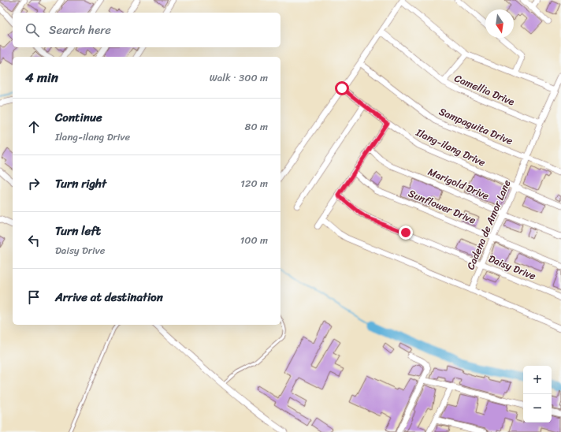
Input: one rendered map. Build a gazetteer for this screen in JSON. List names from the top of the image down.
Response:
{
  "streets": {
    "street": [
      "Camellia Drive",
      "Sampaguita Drive",
      "Ilang-ilang Drive",
      "Marigold Drive",
      "Sunflower Drive",
      "Cadena de Amor Lane",
      "Daisy Drive"
    ]
  },
  "crossings": [
    ["Camellia Drive", "Cadena de Amor Lane"],
    ["Sampaguita Drive", "Cadena de Amor Lane"],
    ["Ilang-ilang Drive", "Cadena de Amor Lane"],
    ["Marigold Drive", "Cadena de Amor Lane"],
    ["Sunflower Drive", "Cadena de Amor Lane"],
    ["Cadena de Amor Lane", "Daisy Drive"]
  ],
  "north": "bottom",
  "page": {
    "search": "Search here",
    "heading": ["4 min", "Walk · 300 m"],
    "list": [
      ["Continue", "Ilang-ilang Drive", "80 m"],
      ["Turn right", "120 m"],
      ["Turn left", "Daisy Drive", "100 m"],
      "Arrive at destination"
    ],
    "map_buttons": ["+", "−"]
  }
}
